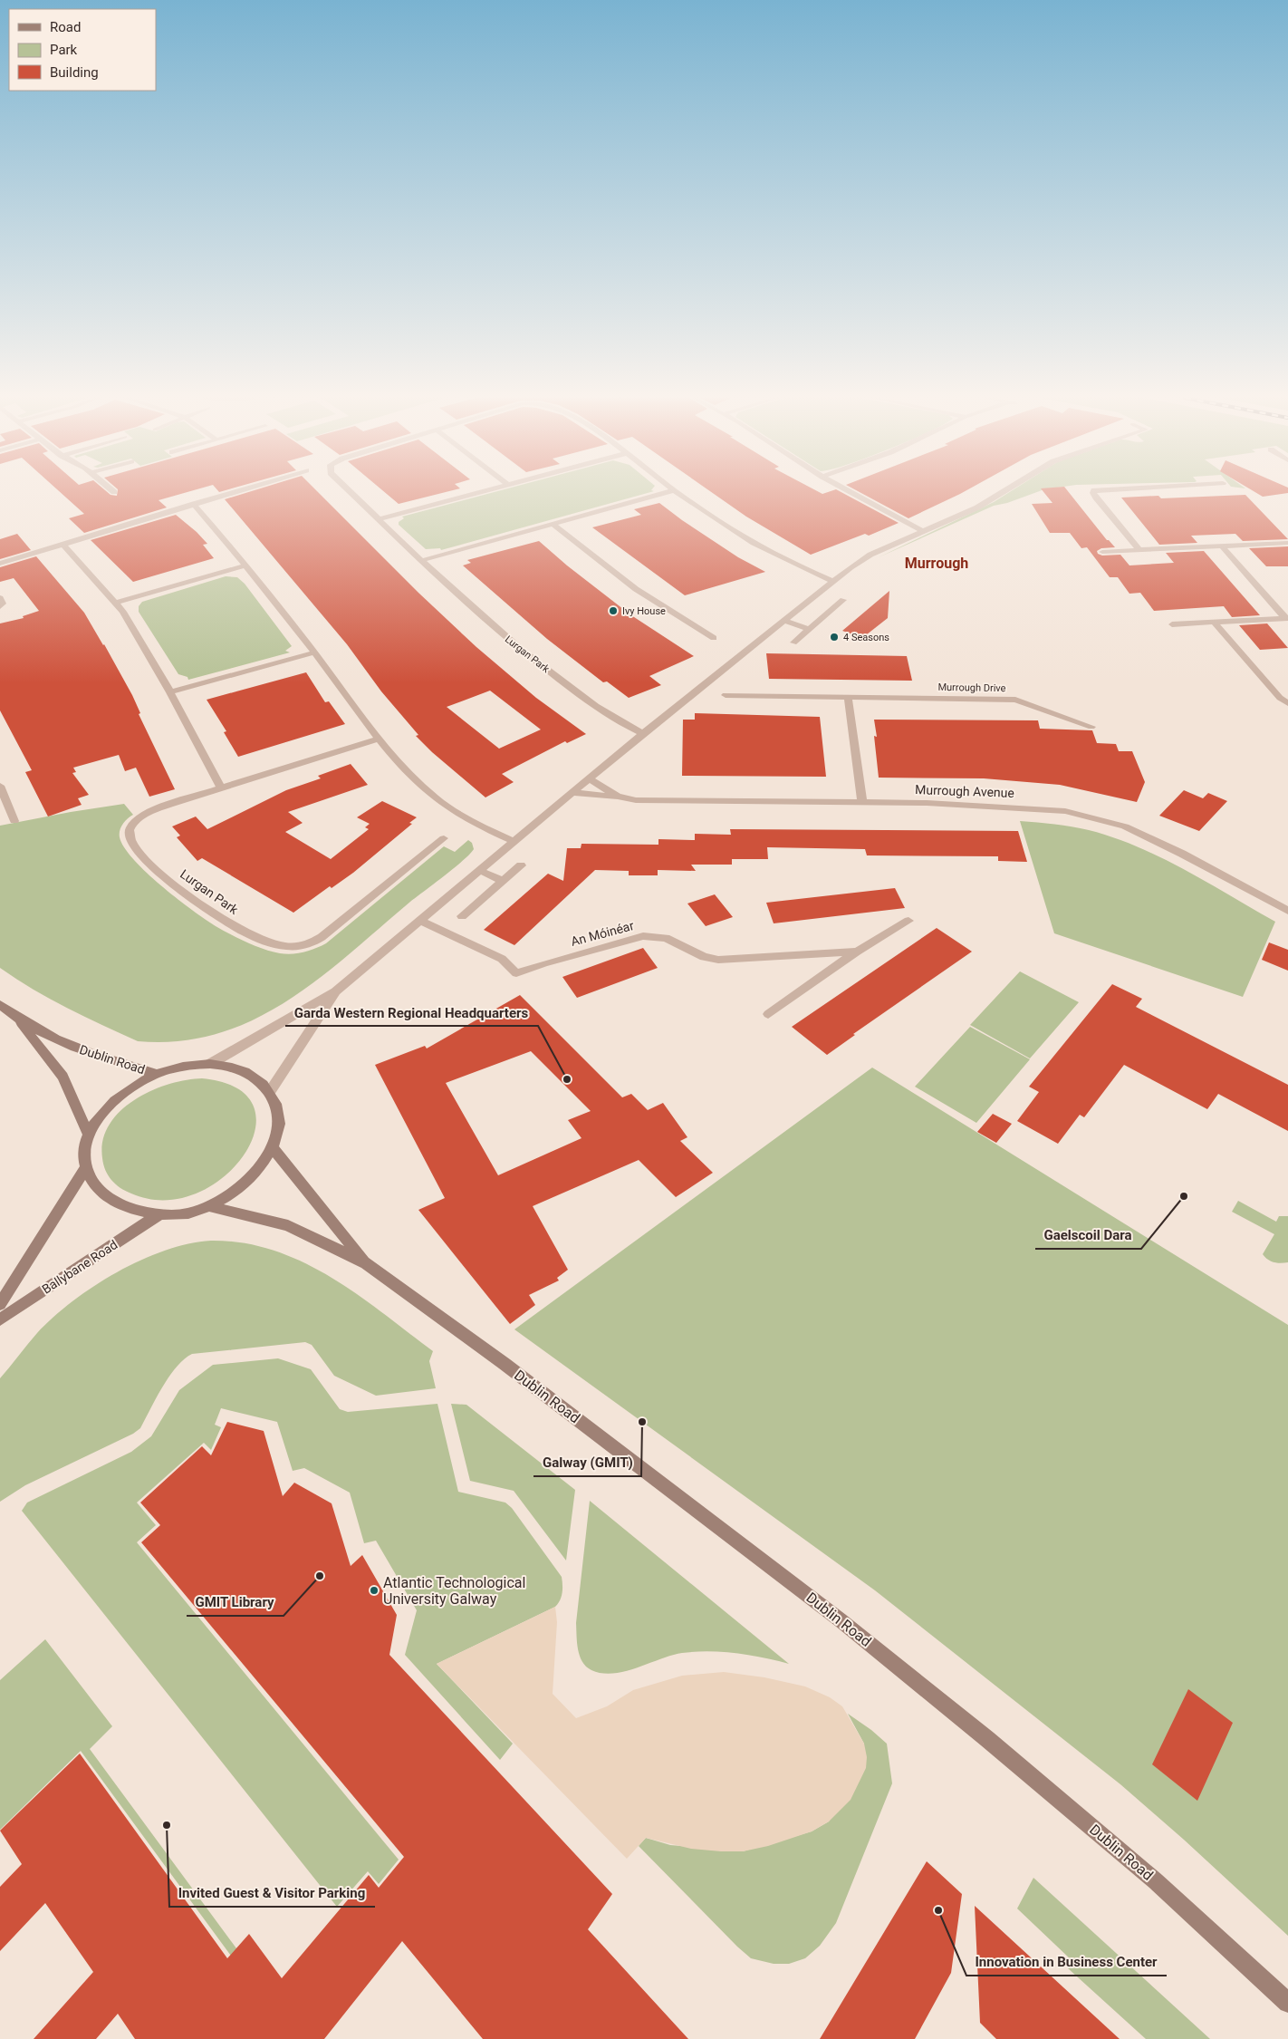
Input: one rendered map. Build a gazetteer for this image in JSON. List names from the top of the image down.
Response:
{
  "streets": {
    "main road": ["Dublin Road", "Ballybane Road"],
    "street": [
      "Lurgan Park",
      "Murrough Drive",
      "Murrough Avenue",
      "An Móinéar"
    ]
  },
  "districts": ["Murrough"],
  "places": [
    "Ivy House",
    "4 Seasons",
    "Garda Western Regional Headquarters",
    "Gaelscoil Dara",
    "Galway (GMIT)",
    "GMIT Library",
    "Atlantic Technological University Galway",
    "Invited Guest & Visitor Parking",
    "Innovation in Business Center"
  ],
  "legend": ["Road", "Park", "Building"]
}
